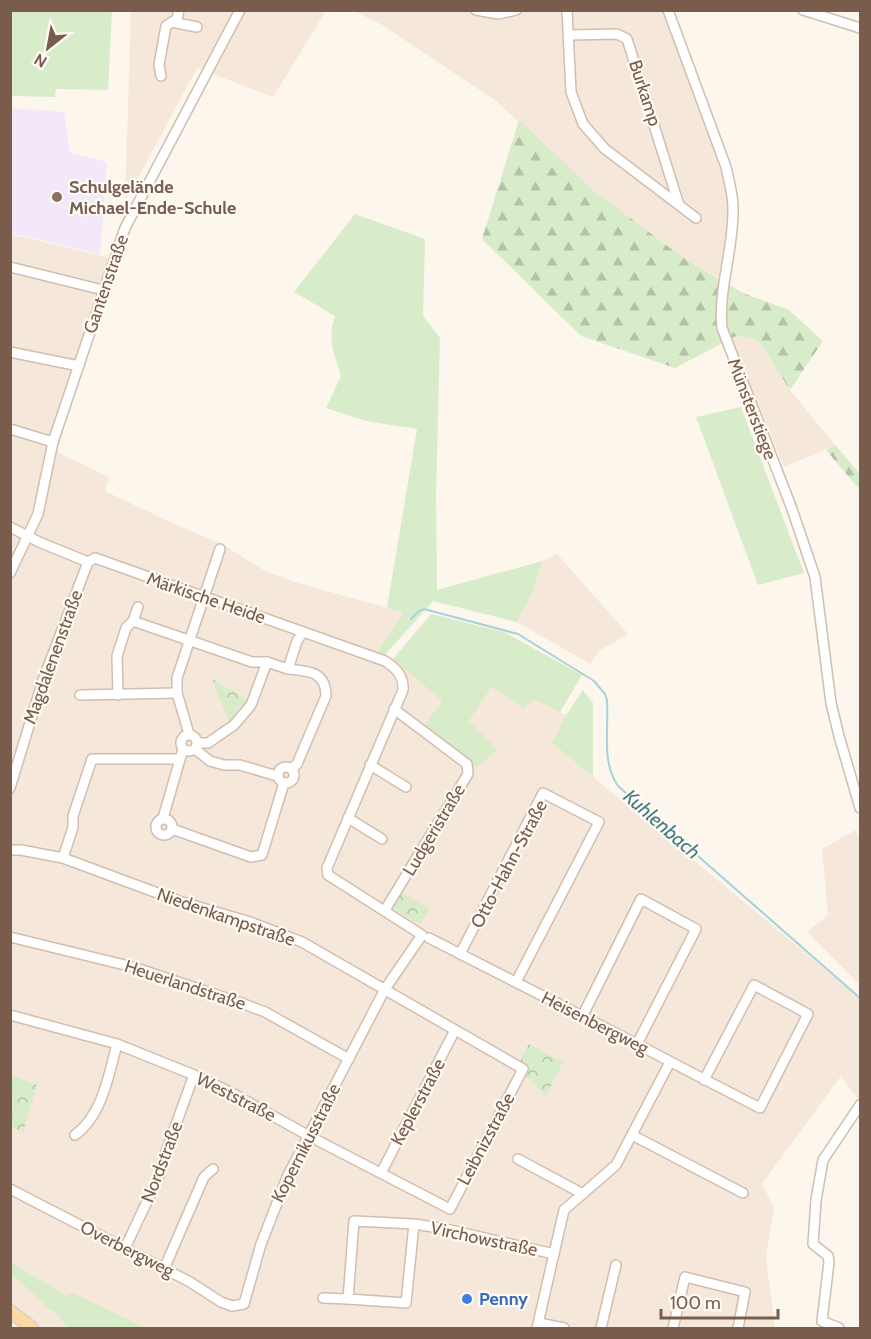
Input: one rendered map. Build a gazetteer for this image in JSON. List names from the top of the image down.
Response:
{
  "streets": {
    "street": [
      "Burkamp",
      "Gantenstraße",
      "Münsterstiege",
      "Märkische Heide",
      "Magdalenenstraße",
      "Ludgeristraße",
      "Otto-Hahn-Straße",
      "Niedenkampstraße",
      "Heuerlandstraße",
      "Heisenbergweg",
      "Weststraße",
      "Keplerstraße",
      "Leibnizstraße",
      "Kopernikusstraße",
      "Nordstraße",
      "Virchowstraße",
      "Overbergweg"
    ]
  },
  "crossings": [
    ["Gantenstraße", "Märkische Heide"],
    ["Märkische Heide", "Magdalenenstraße"],
    ["Märkische Heide", "Ludgeristraße"],
    ["Otto-Hahn-Straße", "Heisenbergweg"],
    ["Niedenkampstraße", "Keplerstraße"],
    ["Niedenkampstraße", "Leibnizstraße"],
    ["Niedenkampstraße", "Kopernikusstraße"],
    ["Heuerlandstraße", "Kopernikusstraße"],
    ["Weststraße", "Keplerstraße"],
    ["Weststraße", "Leibnizstraße"],
    ["Weststraße", "Kopernikusstraße"],
    ["Weststraße", "Nordstraße"],
    ["Kopernikusstraße", "Overbergweg"],
    ["Nordstraße", "Overbergweg"]
  ],
  "water": ["Kuhlenbach"],
  "places": ["Schulgelände Michael-Ende-Schule", "Penny"],
  "scale_bar": "100 m",
  "north": "bottom left"
}
